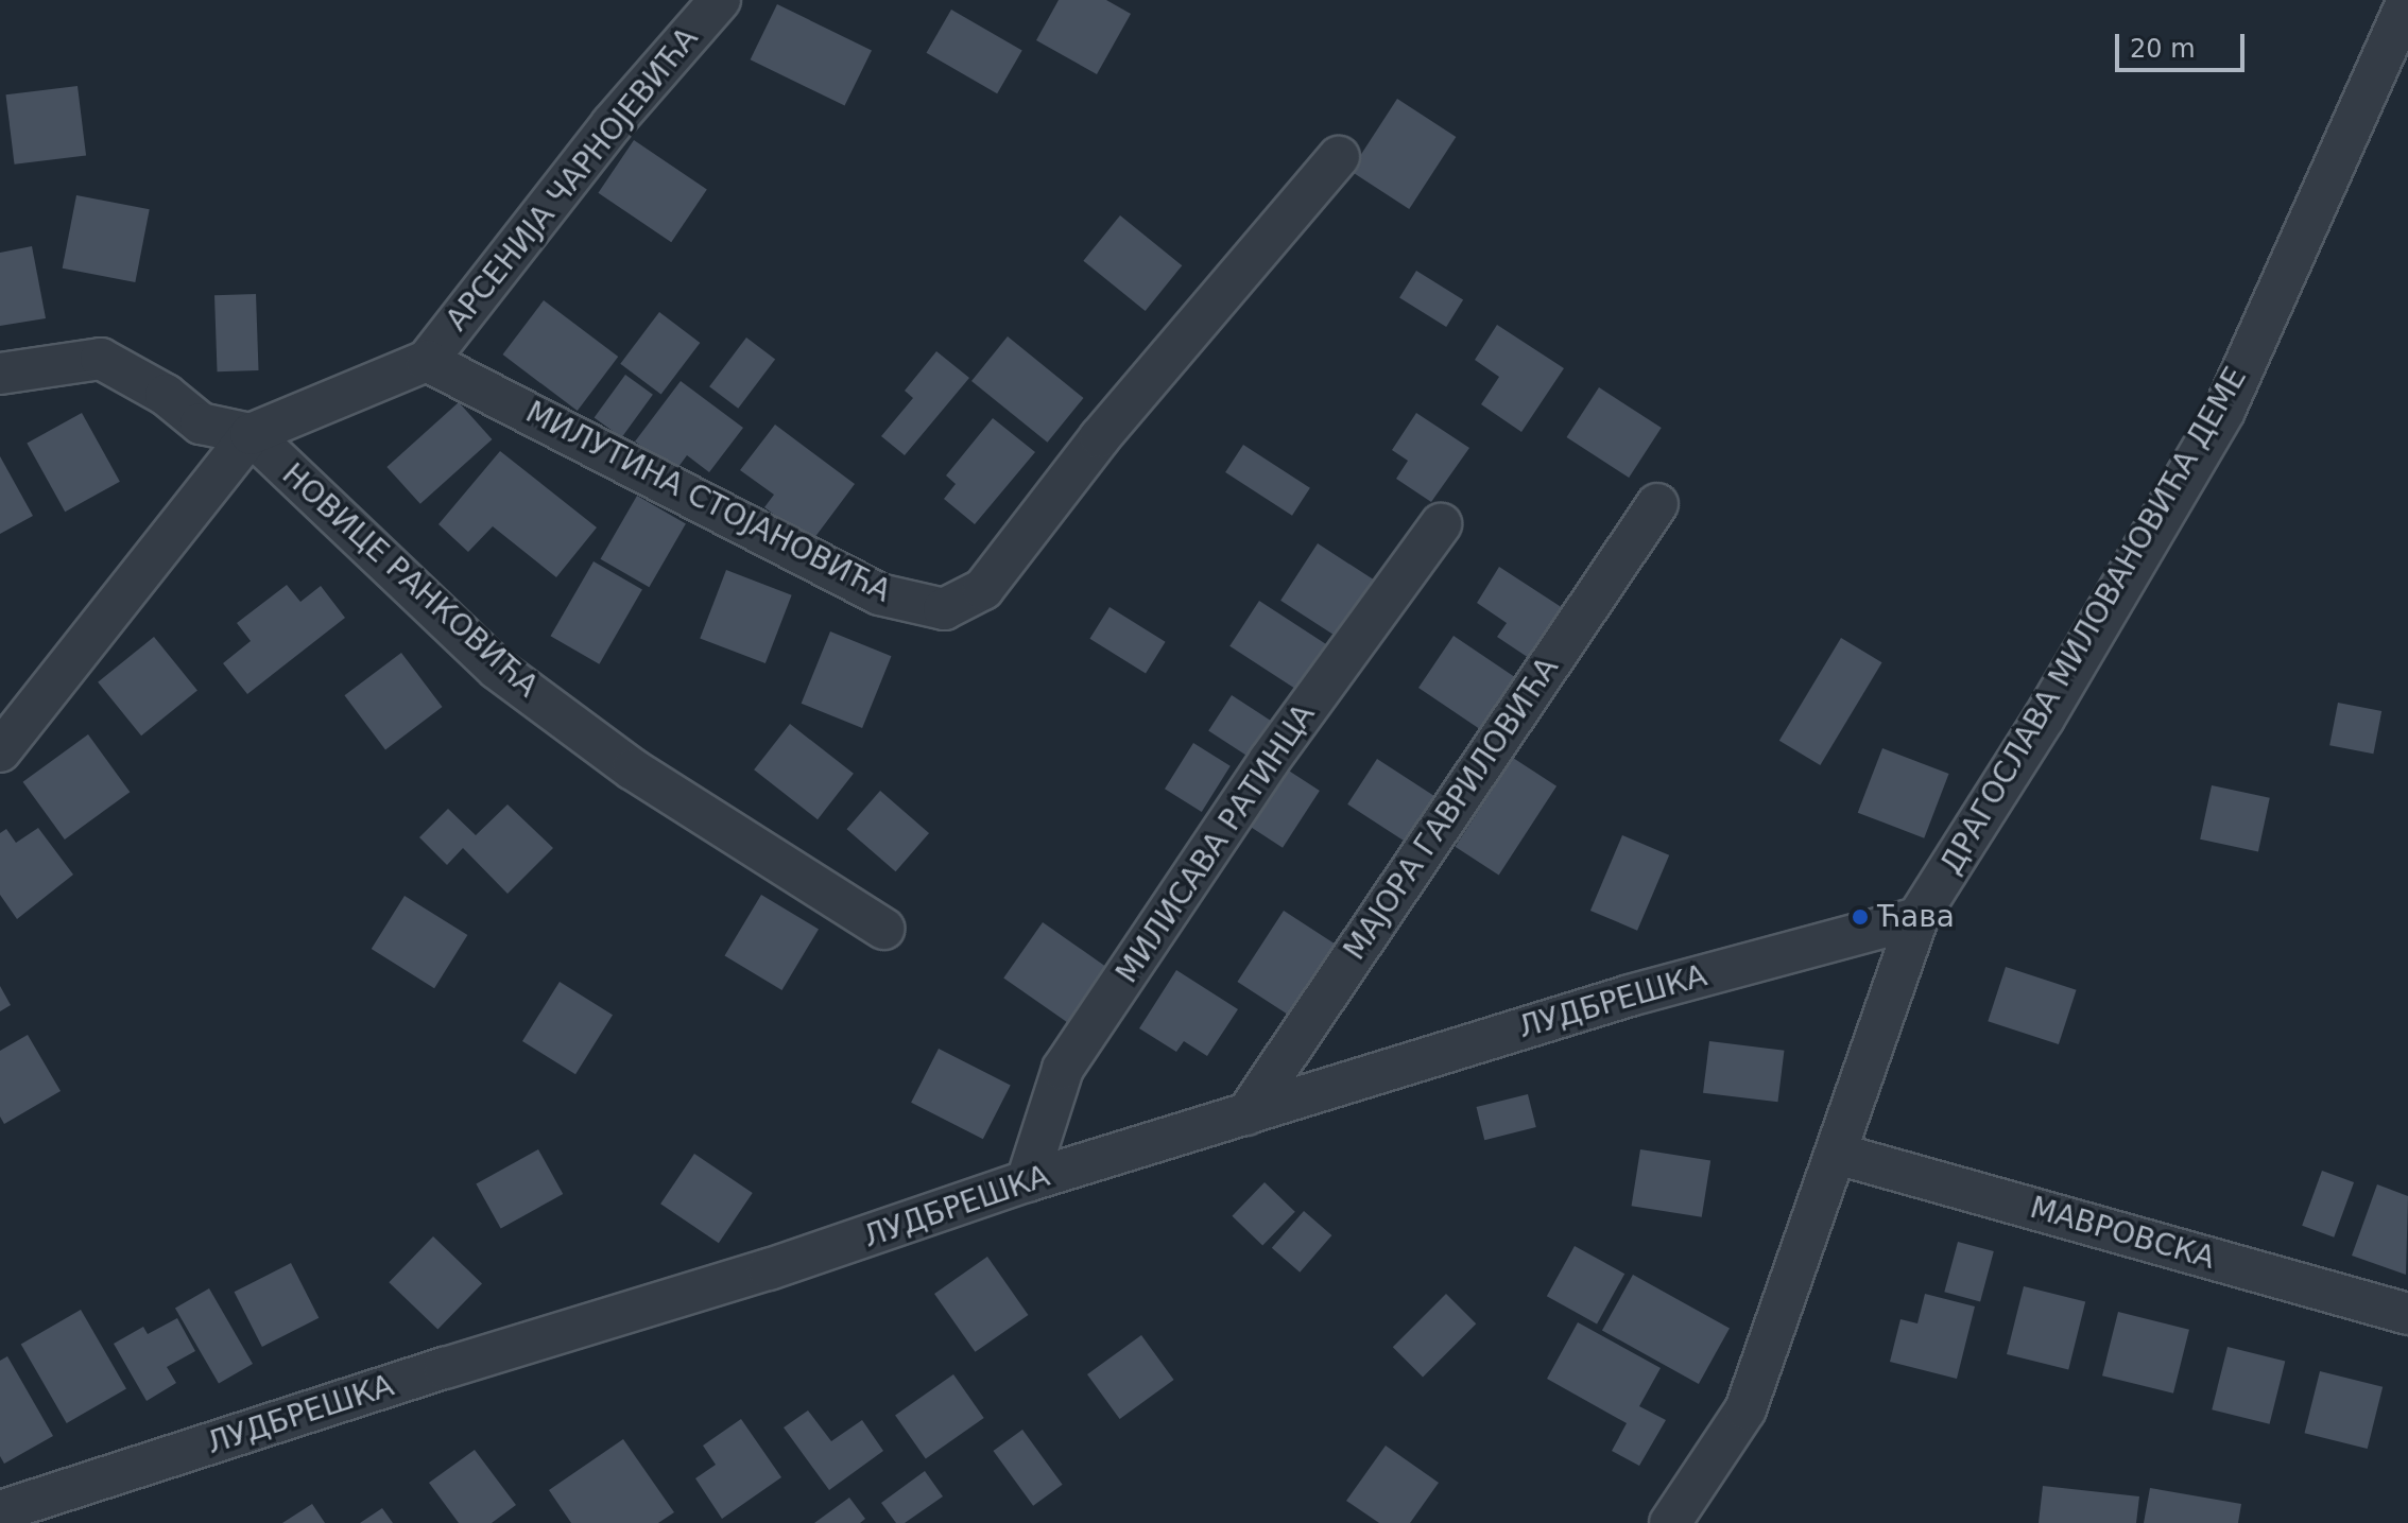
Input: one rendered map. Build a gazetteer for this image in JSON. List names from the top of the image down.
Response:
{
  "streets": {
    "street": [
      "АРСЕНИЈА ЧАРНОЈЕВИЋА",
      "МИЛУТИНА СТОЈАНОВИЋА",
      "НОВИЦЕ РАНКОВИЋА",
      "ДРАГОСЛАВА МИЛОВАНОВИЋА ДЕМЕ",
      "МАЈОРА ГАВРИЛОВИЋА",
      "МИЛИСАВА РАТИНЦА",
      "ЛУДБРЕШКА",
      "МАВРОВСКА"
    ]
  },
  "crossings": [
    ["АРСЕНИЈА ЧАРНОЈЕВИЋА", "МИЛУТИНА СТОЈАНОВИЋА"],
    ["ДРАГОСЛАВА МИЛОВАНОВИЋА ДЕМЕ", "ЛУДБРЕШКА"],
    ["ДРАГОСЛАВА МИЛОВАНОВИЋА ДЕМЕ", "МАВРОВСКА"],
    ["МАЈОРА ГАВРИЛОВИЋА", "ЛУДБРЕШКА"],
    ["МИЛИСАВА РАТИНЦА", "ЛУДБРЕШКА"]
  ],
  "places": ["Ћава"],
  "scale_bar": "20 m"
}
